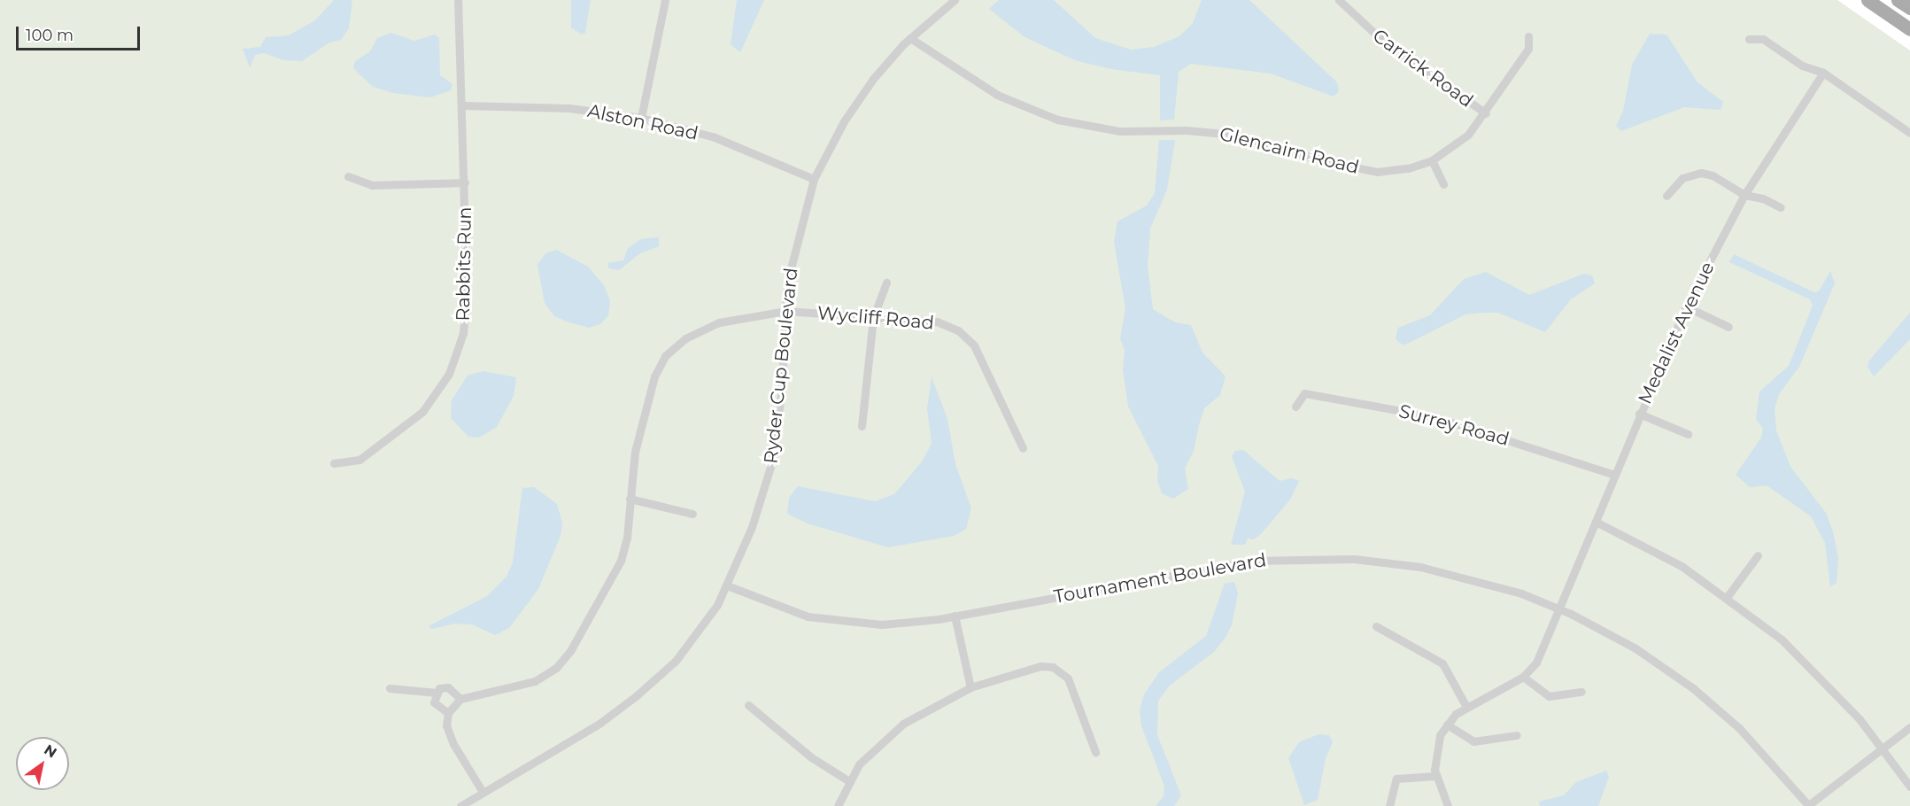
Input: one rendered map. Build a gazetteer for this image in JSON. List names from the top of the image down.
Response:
{
  "streets": {
    "street": [
      "Carrick Road",
      "Alston Road",
      "Glencairn Road",
      "Rabbits Run",
      "Wycliff Road",
      "Medalist Avenue",
      "Ryder Cup Boulevard",
      "Surrey Road",
      "Tournament Boulevard"
    ]
  },
  "crossings": [
    ["Carrick Road", "Glencairn Road"],
    ["Alston Road", "Rabbits Run"],
    ["Alston Road", "Ryder Cup Boulevard"],
    ["Glencairn Road", "Ryder Cup Boulevard"],
    ["Wycliff Road", "Ryder Cup Boulevard"],
    ["Medalist Avenue", "Surrey Road"],
    ["Medalist Avenue", "Tournament Boulevard"],
    ["Ryder Cup Boulevard", "Tournament Boulevard"]
  ],
  "scale_bar": "100 m",
  "north": "top right"
}
